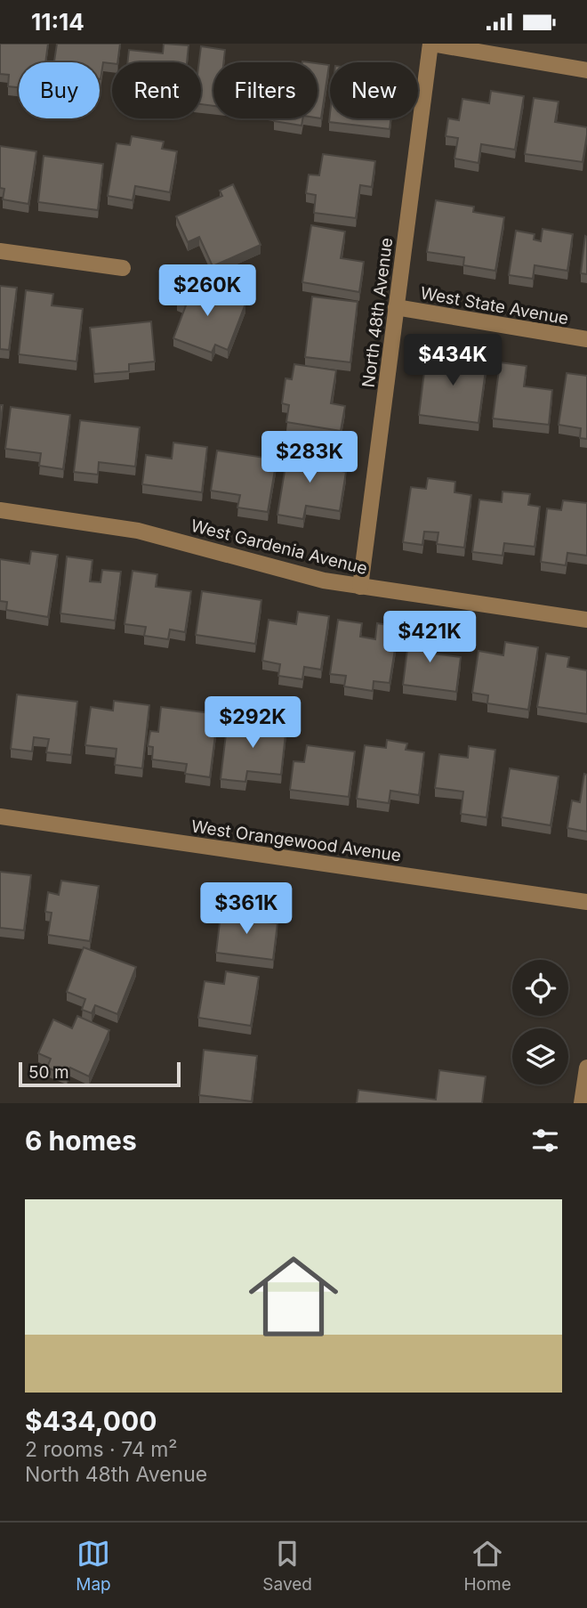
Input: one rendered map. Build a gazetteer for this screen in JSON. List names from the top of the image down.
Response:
{
  "streets": {
    "street": [
      "West State Avenue",
      "North 48th Avenue",
      "West Gardenia Avenue",
      "West Orangewood Avenue"
    ]
  },
  "crossings": [
    ["West State Avenue", "North 48th Avenue"],
    ["North 48th Avenue", "West Gardenia Avenue"]
  ],
  "scale_bar": "50 m",
  "page": {
    "status": "11:14",
    "chip": [
      "Buy",
      "Rent",
      "Filters",
      "New"
    ],
    "price": [
      "$260K",
      "$434K",
      "$283K",
      "$421K",
      "$292K",
      "$361K"
    ],
    "scale": "50 m",
    "heading": "6 homes",
    "list": [
      {
        "name": "$434,000",
        "note": "2 rooms · 74 m² · North 48th Avenue"
      }
    ],
    "tabs": ["Map", "Saved", "Home"]
  }
}
